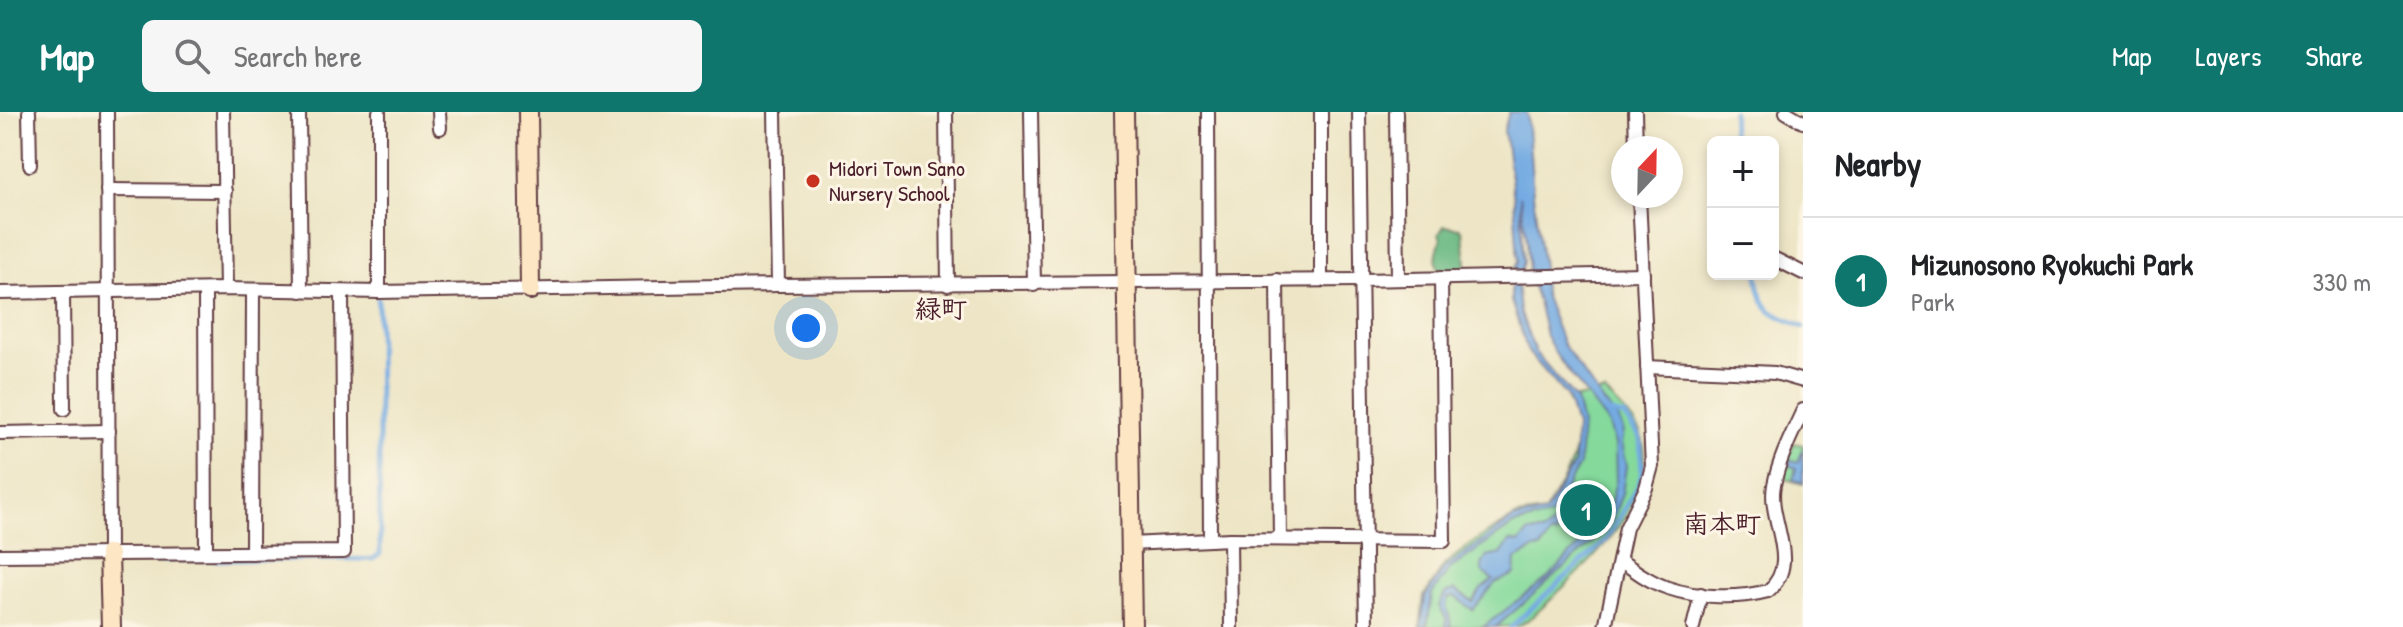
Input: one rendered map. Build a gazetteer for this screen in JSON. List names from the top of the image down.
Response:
{
  "districts": ["緑町", "南本町"],
  "places": ["Midori Town Sano Nursery School"],
  "north": "top",
  "page": {
    "header": "Map",
    "search": "Search here",
    "nav": ["Map", "Layers", "Share"],
    "heading": "Nearby",
    "map_buttons": ["+", "−"],
    "list": [
      {
        "mark": "1",
        "name": "Mizunosono Ryokuchi Park",
        "note": "Park",
        "value": "330 m"
      }
    ],
    "pins": "1"
  }
}
